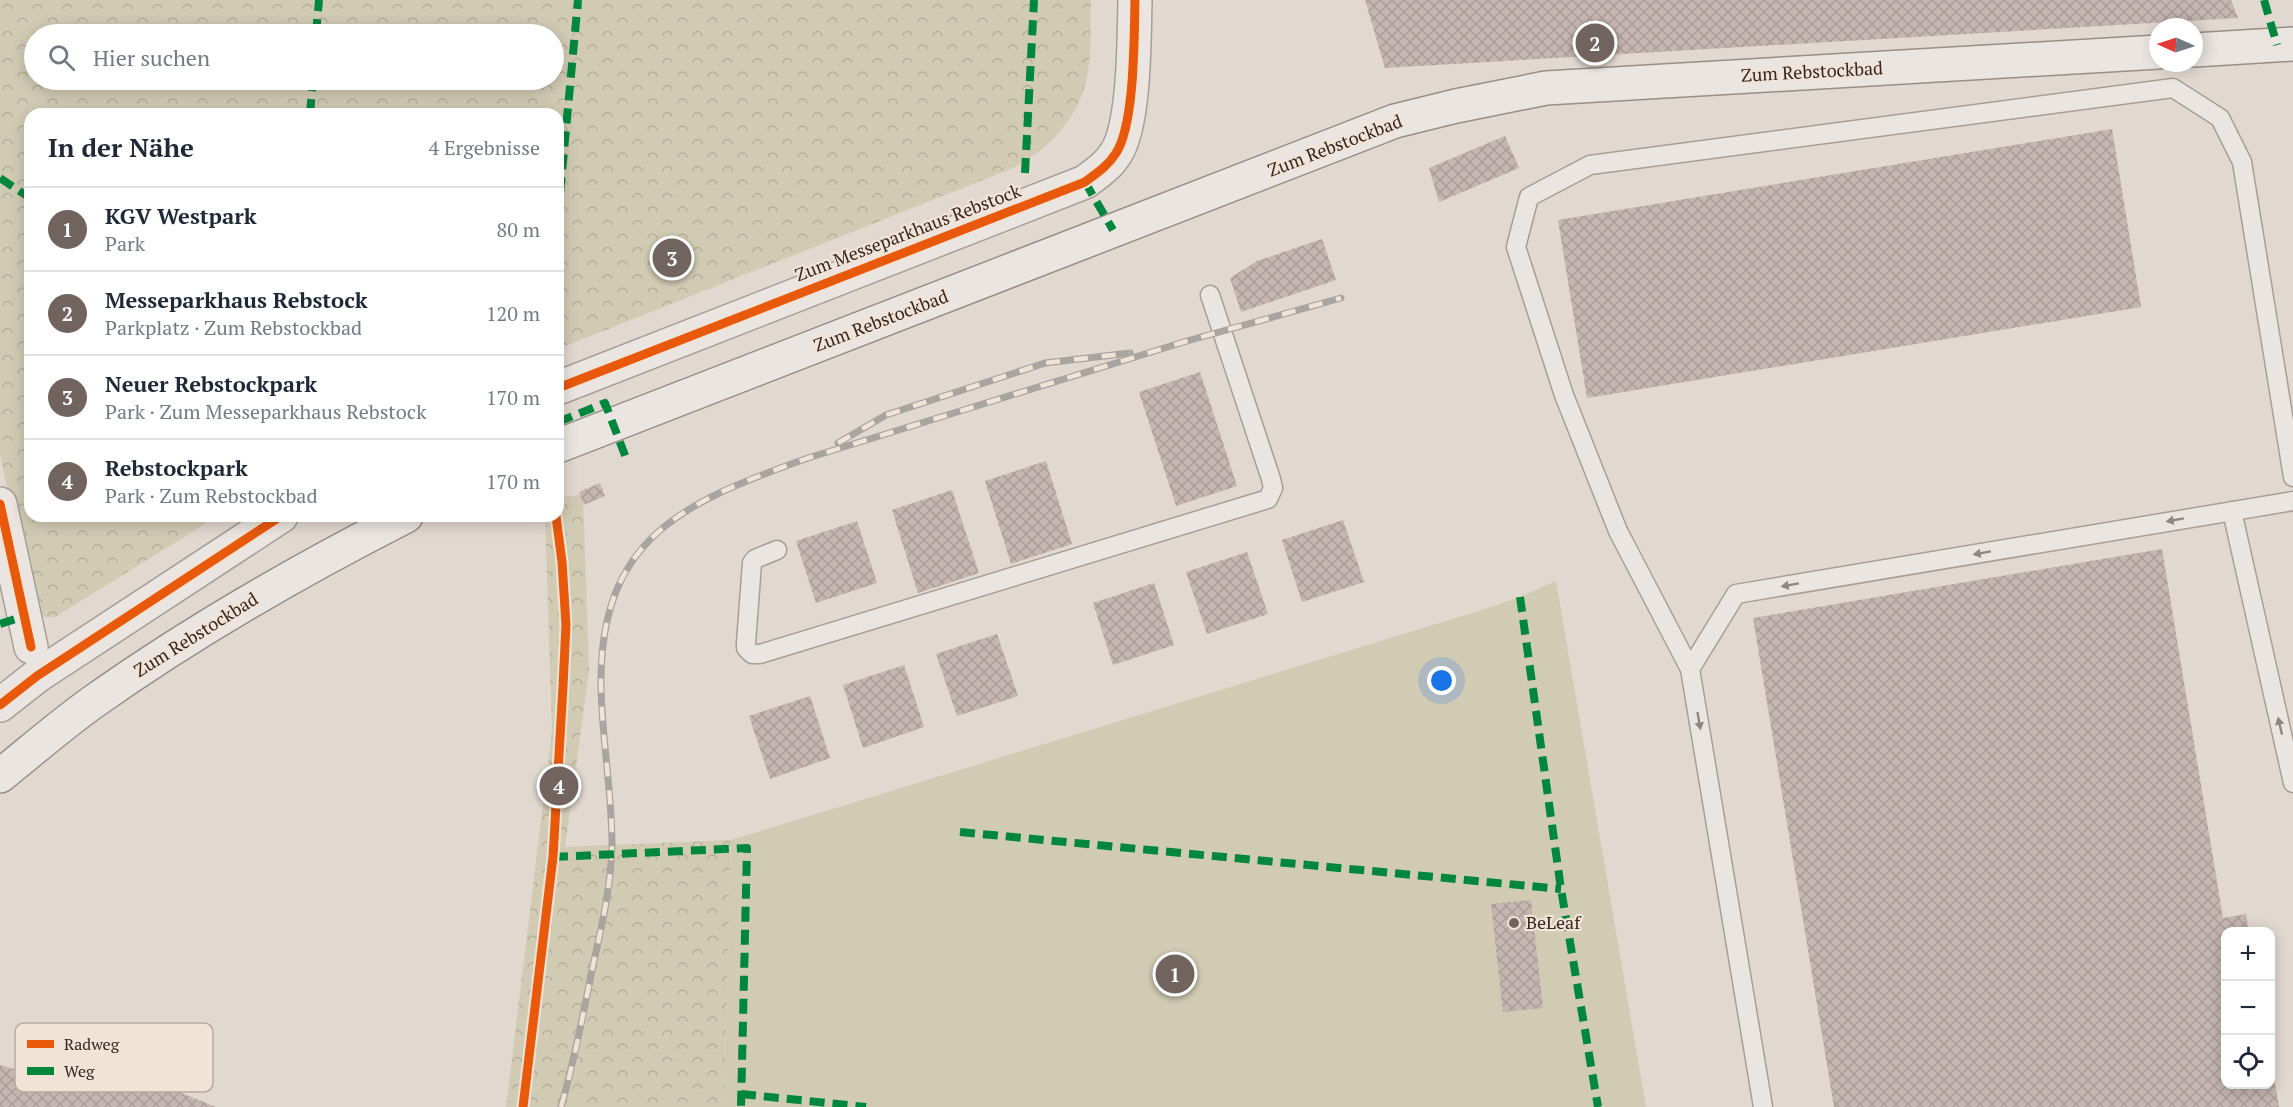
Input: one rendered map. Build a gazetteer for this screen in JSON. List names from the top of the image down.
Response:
{
  "streets": {
    "main road": ["Zum Rebstockbad", "Zum Messeparkhaus Rebstock"]
  },
  "places": ["BeLeaf"],
  "legend": ["Radweg", "Weg"],
  "north": "left",
  "page": {
    "pins": [
      "2",
      "3",
      "4",
      "1"
    ],
    "search": "Hier suchen",
    "heading": ["In der Nähe", "4 Ergebnisse"],
    "list": [
      {
        "mark": "1",
        "name": "KGV Westpark",
        "note": "Park",
        "value": "80 m"
      },
      {
        "mark": "2",
        "name": "Messeparkhaus Rebstock",
        "note": "Parkplatz · Zum Rebstockbad",
        "value": "120 m"
      },
      {
        "mark": "3",
        "name": "Neuer Rebstockpark",
        "note": "Park · Zum Messeparkhaus Rebstock",
        "value": "170 m"
      },
      {
        "mark": "4",
        "name": "Rebstockpark",
        "note": "Park · Zum Rebstockbad",
        "value": "170 m"
      }
    ],
    "map_buttons": ["+", "−"]
  }
}
